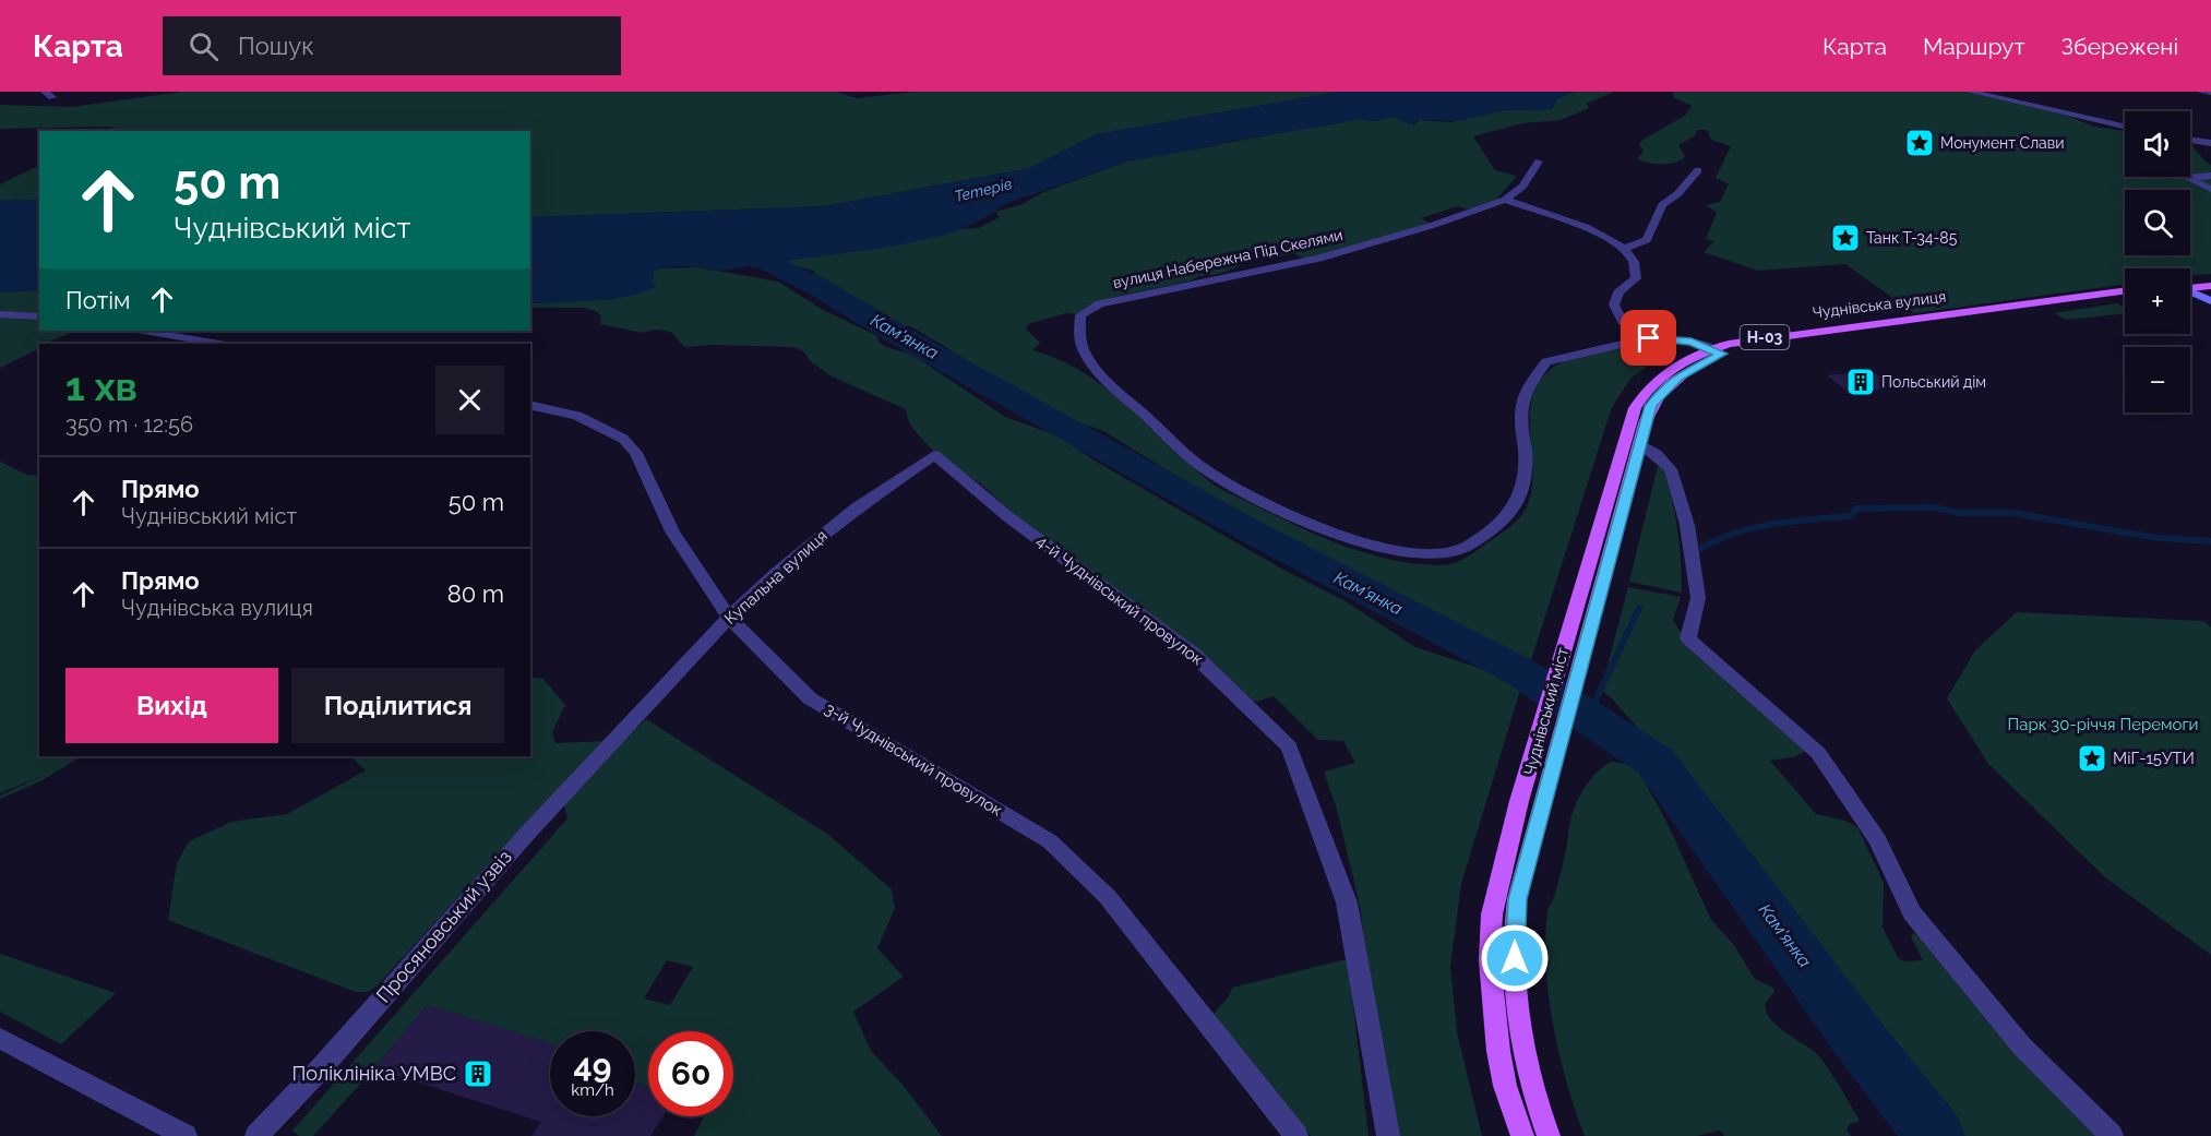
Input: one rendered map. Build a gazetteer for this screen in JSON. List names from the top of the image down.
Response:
{
  "streets": {
    "main road": ["Чуднівська вулиця", "Н-03", "Чуднівський міст"],
    "street": [
      "вулиця Набережна Під Скелями",
      "Купальна вулиця",
      "4-й Чуднівський провулок",
      "3-й Чуднівський провулок",
      "Просяновський узвіз"
    ]
  },
  "crossings": [
    ["вулиця Набережна Під Скелями", "Чуднівська вулиця"],
    ["Чуднівська вулиця", "Чуднівський міст"],
    ["Н-03", "Чуднівський міст"],
    ["Купальна вулиця", "4-й Чуднівський провулок"],
    ["Купальна вулиця", "3-й Чуднівський провулок"],
    ["Купальна вулиця", "Просяновський узвіз"]
  ],
  "water": ["Тетерів", "Кам'янка"],
  "parks": ["Парк 30-річчя Перемоги"],
  "places": {
    "place": ["Монумент Слави", "Танк Т-34-85", "МіГ-15УТИ"],
    "building": ["Польський дім", "Поліклініка УМВС"]
  },
  "page": {
    "header": "Карта",
    "search": "Пошук",
    "nav": ["Карта", "Маршрут", "Збережені"],
    "map_buttons": ["+", "−"],
    "turn": ["50 m", "Чуднівський міст"],
    "then": "Потім",
    "heading": ["1 хв", "350 m · 12:56"],
    "list": [
      {
        "name": "Прямо",
        "note": "Чуднівський міст",
        "value": "50 m"
      },
      {
        "name": "Прямо",
        "note": "Чуднівська вулиця",
        "value": "80 m"
      }
    ],
    "buttons": ["Вихід", "Поділитися"],
    "speed": "49 km/h",
    "limit": "60"
  }
}
